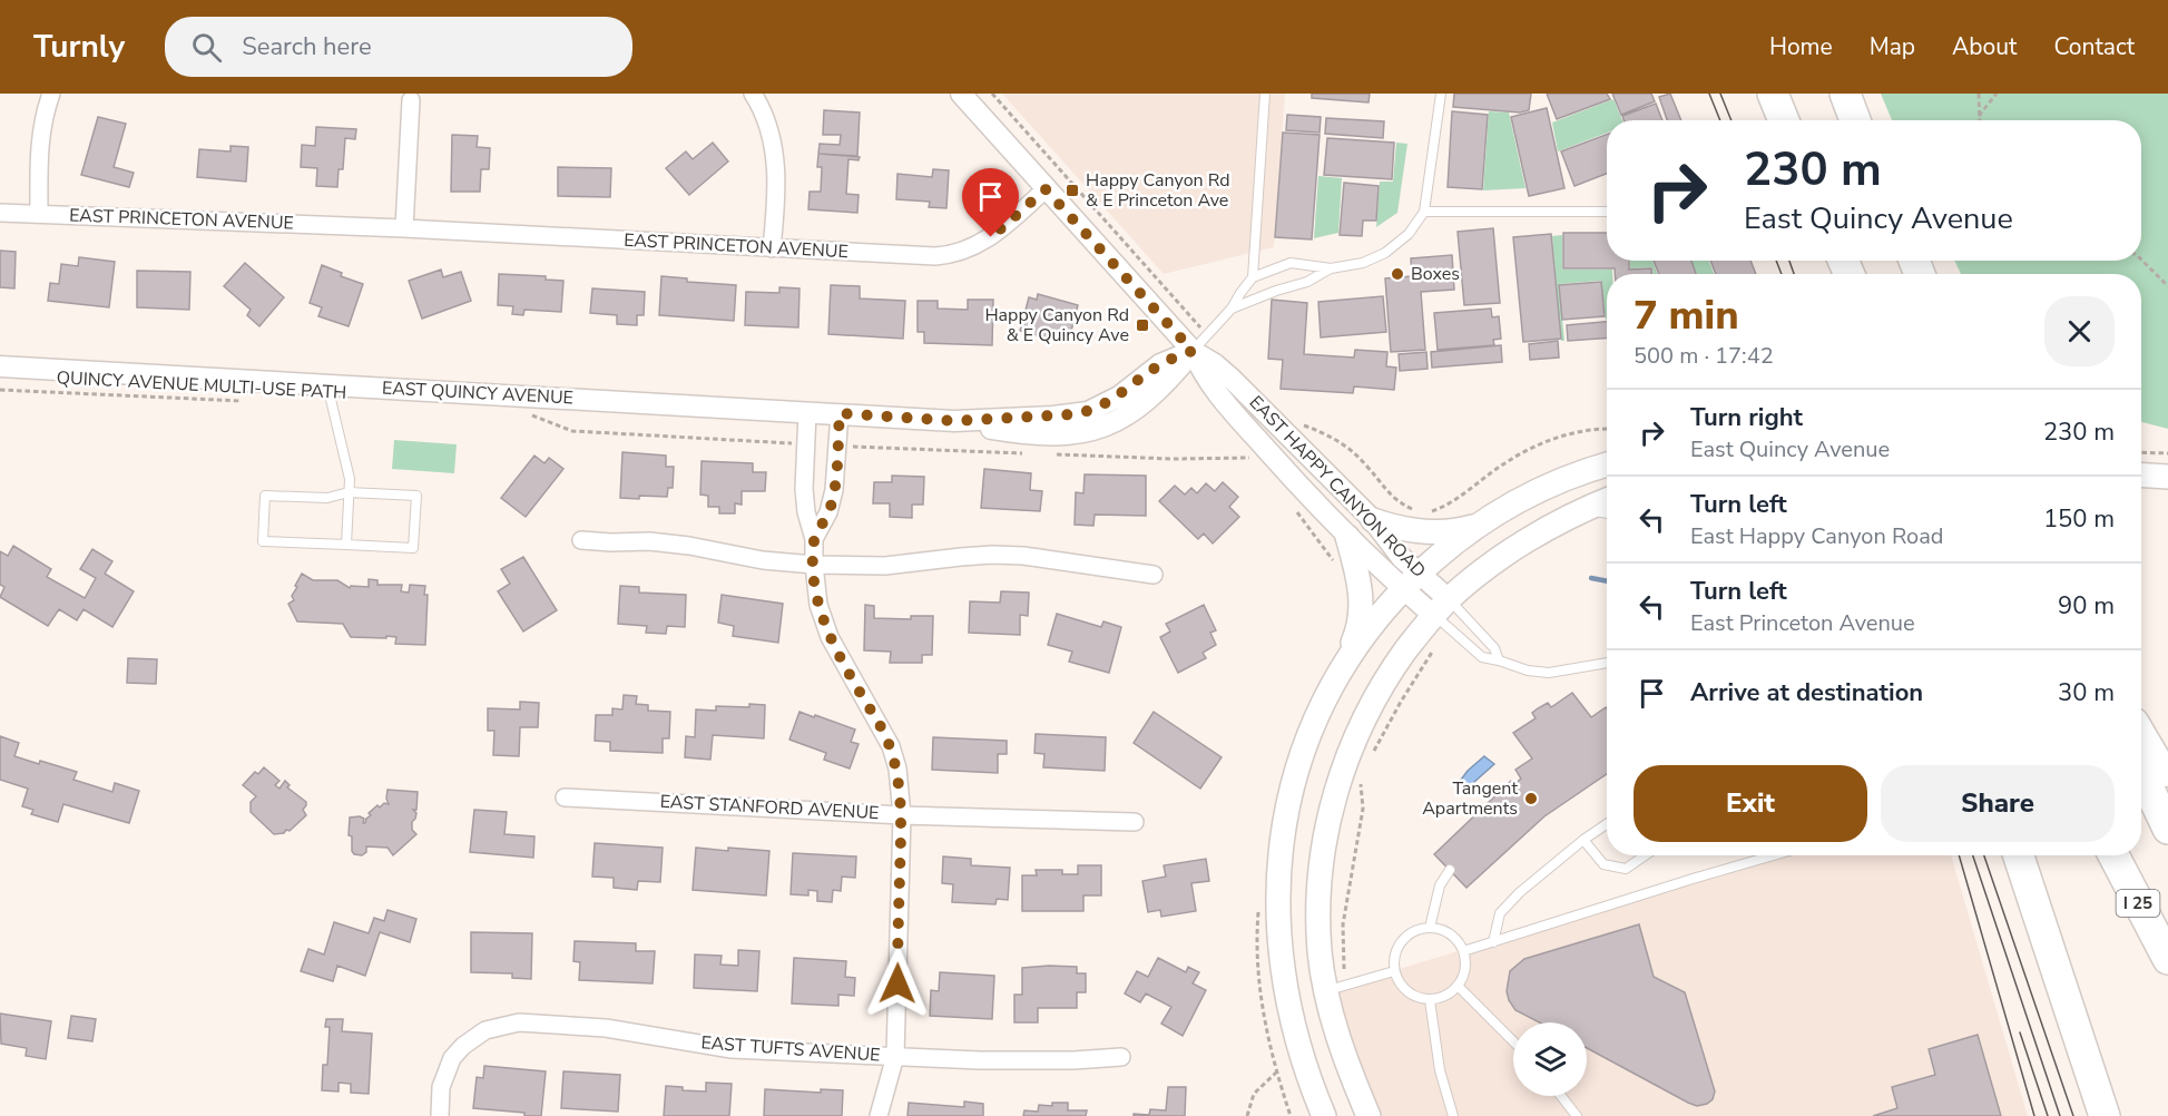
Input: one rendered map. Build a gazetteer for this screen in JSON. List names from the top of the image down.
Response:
{
  "streets": {
    "highway": ["I 25"],
    "street": [
      "EAST PRINCETON AVENUE",
      "EAST QUINCY AVENUE",
      "EAST HAPPY CANYON ROAD",
      "EAST STANFORD AVENUE",
      "EAST TUFTS AVENUE"
    ],
    "path": ["QUINCY AVENUE MULTI-USE PATH"]
  },
  "crossings": [
    ["EAST PRINCETON AVENUE", "EAST HAPPY CANYON ROAD"],
    ["EAST QUINCY AVENUE", "EAST HAPPY CANYON ROAD"]
  ],
  "places": {
    "transit": ["Happy Canyon Rd & E Princeton Ave", "Happy Canyon Rd & E Quincy Ave"],
    "other": ["Boxes", "Tangent Apartments"]
  },
  "page": {
    "header": "Turnly",
    "search": "Search here",
    "nav": [
      "Home",
      "Map",
      "About",
      "Contact"
    ],
    "turn": ["230 m", "East Quincy Avenue"],
    "heading": ["7 min", "500 m · 17:42"],
    "list": [
      {
        "name": "Turn right",
        "note": "East Quincy Avenue",
        "value": "230 m"
      },
      {
        "name": "Turn left",
        "note": "East Happy Canyon Road",
        "value": "150 m"
      },
      {
        "name": "Turn left",
        "note": "East Princeton Avenue",
        "value": "90 m"
      },
      {
        "name": "Arrive at destination",
        "value": "30 m"
      }
    ],
    "buttons": ["Exit", "Share"]
  }
}
